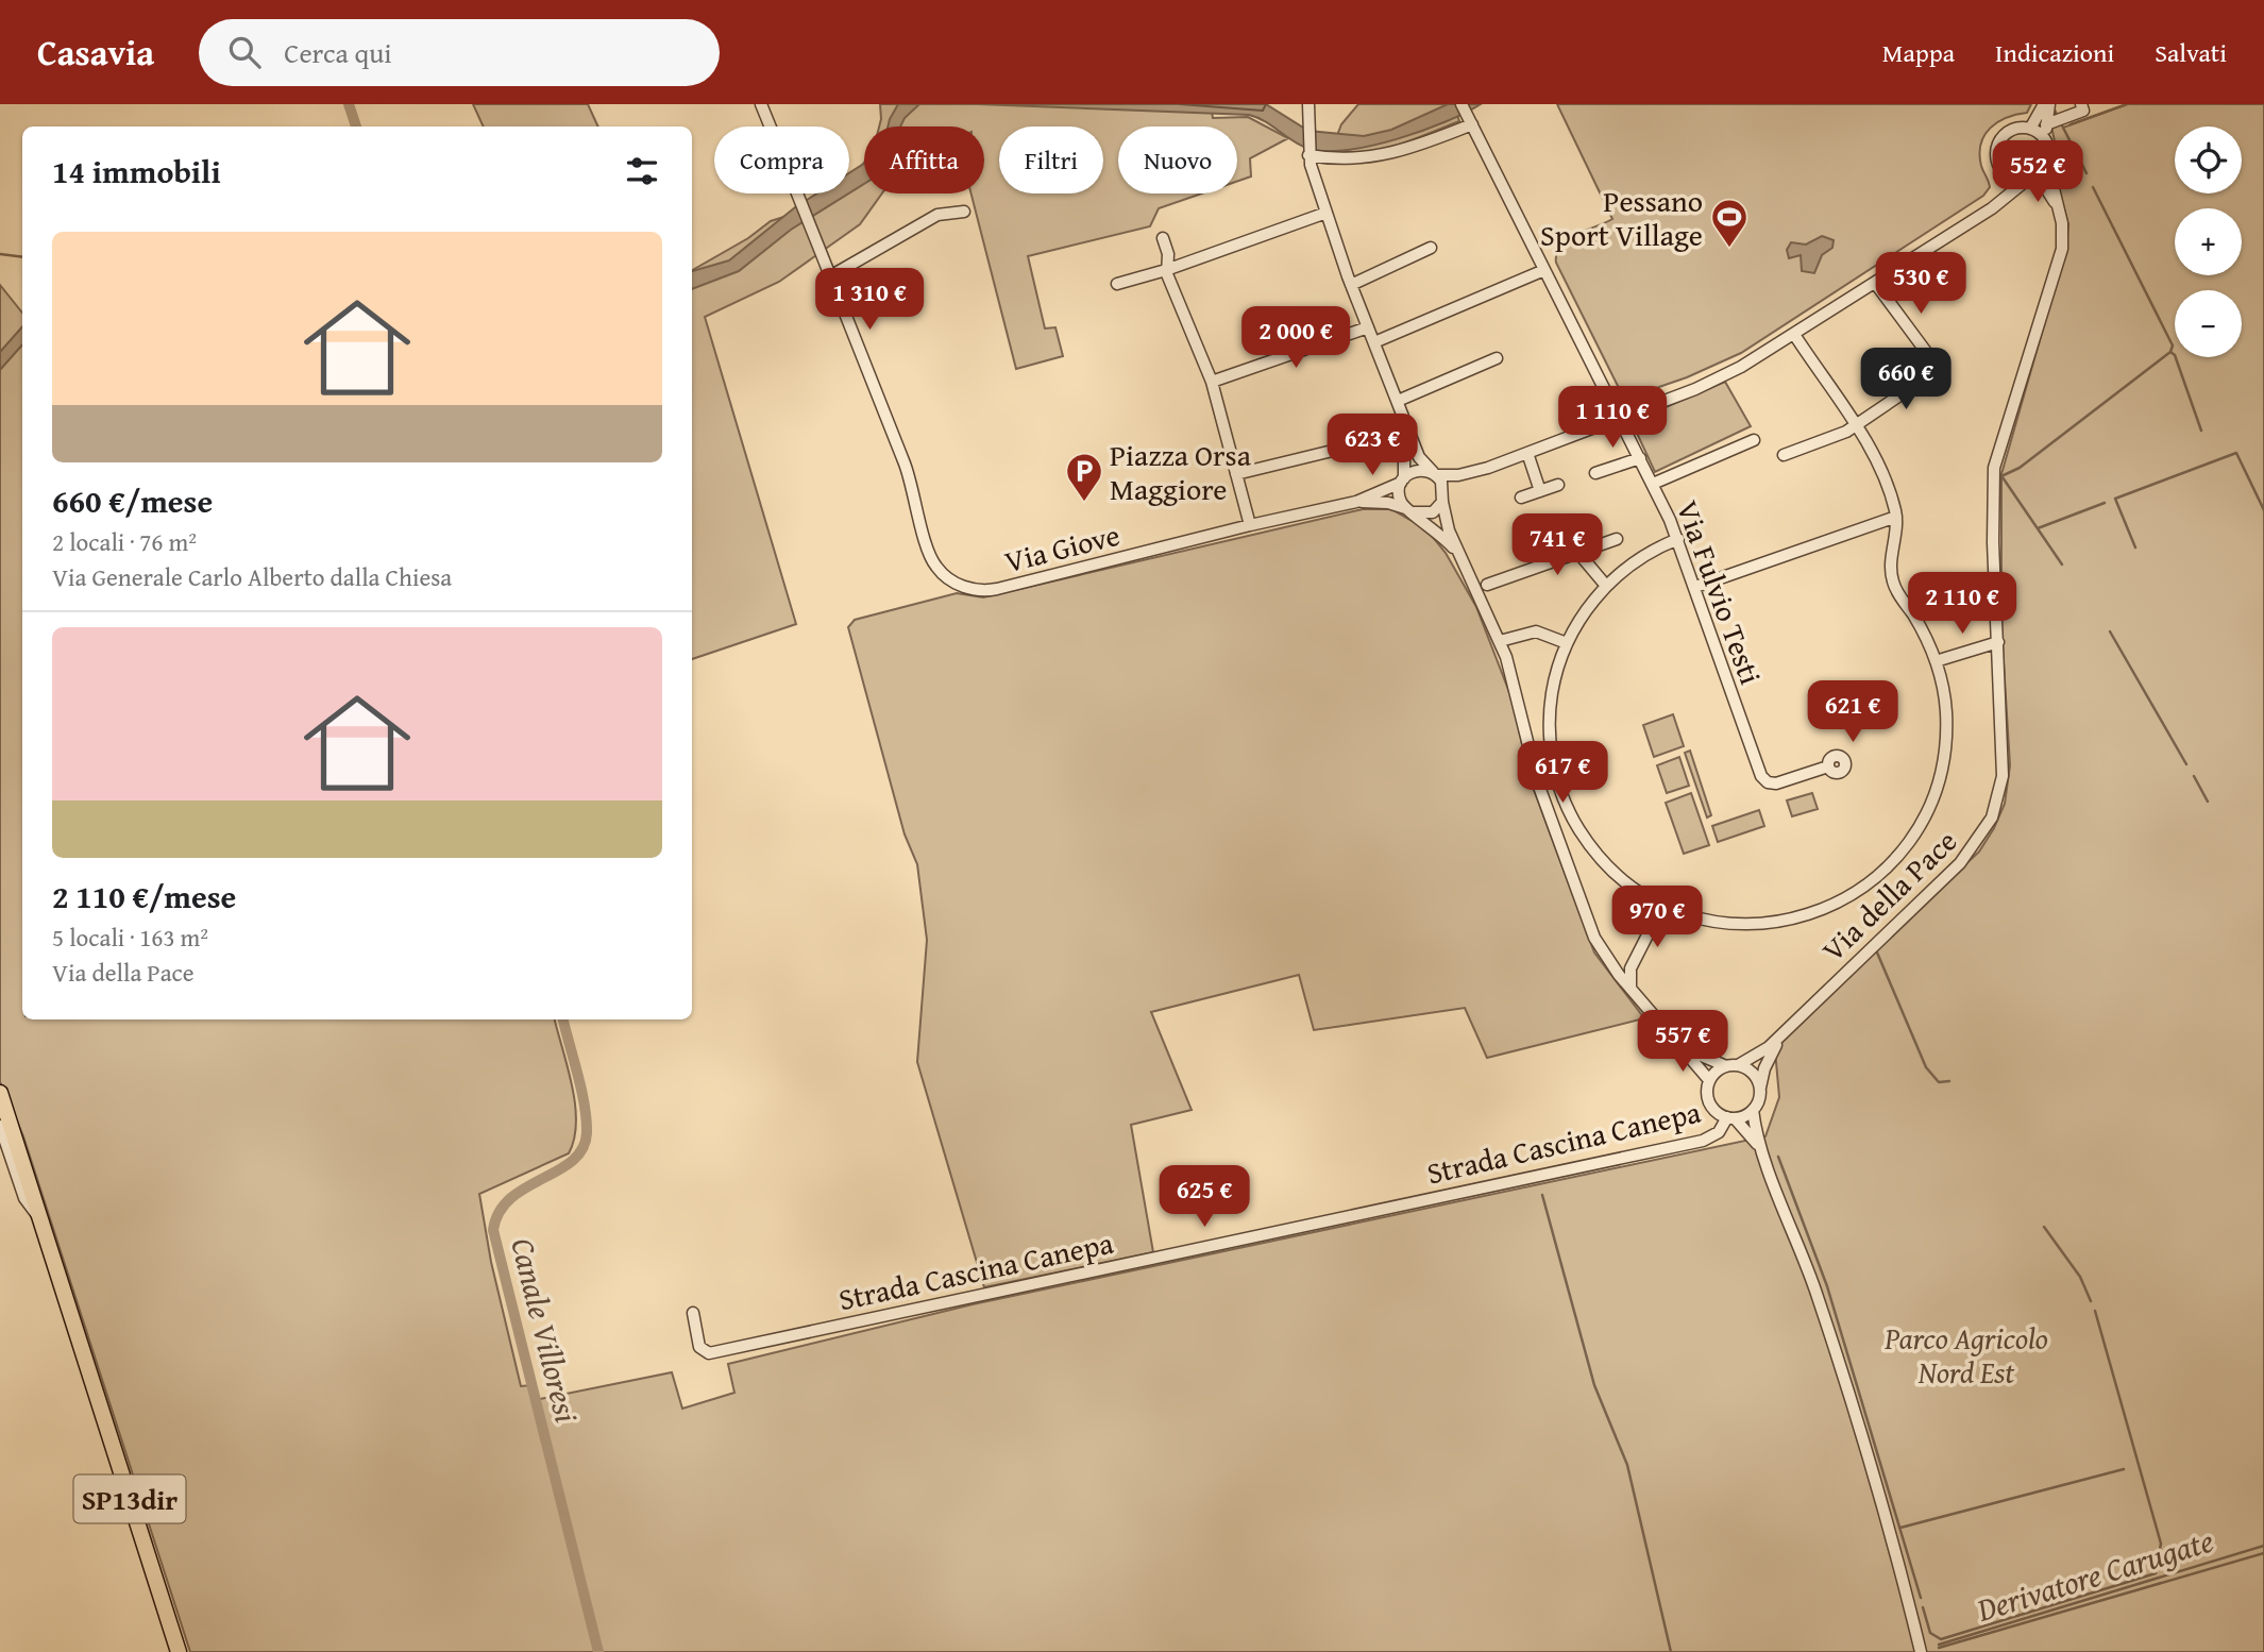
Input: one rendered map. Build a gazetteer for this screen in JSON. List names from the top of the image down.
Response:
{
  "streets": {
    "main road": ["SP13dir"],
    "street": [
      "Via Giove",
      "Via Fulvio Testi",
      "Via della Pace",
      "Strada Cascina Canepa"
    ]
  },
  "crossings": [
    ["Via della Pace", "Strada Cascina Canepa"]
  ],
  "water": ["Canale Villoresi", "Derivatore Carugate"],
  "parks": ["Parco Agricolo Nord Est"],
  "places": {
    "sports": ["Pessano Sport Village"],
    "parking": ["Piazza Orsa Maggiore"]
  },
  "page": {
    "header": "Casavia",
    "search": "Cerca qui",
    "nav": ["Mappa", "Indicazioni", "Salvati"],
    "map_buttons": ["+", "−"],
    "chip": [
      "Compra",
      "Affitta",
      "Filtri",
      "Nuovo"
    ],
    "heading": "14 immobili",
    "price": [
      "552 €",
      "530 €",
      "1 310 €",
      "2 000 €",
      "660 €",
      "1 110 €",
      "623 €",
      "741 €",
      "2 110 €",
      "621 €",
      "617 €",
      "970 €",
      "557 €",
      "625 €"
    ],
    "list": [
      {
        "name": "660 €/mese",
        "note": "2 locali · 76 m² · Via Generale Carlo Alberto dalla Chiesa"
      },
      {
        "name": "2 110 €/mese",
        "note": "5 locali · 163 m² · Via della Pace"
      }
    ]
  }
}
